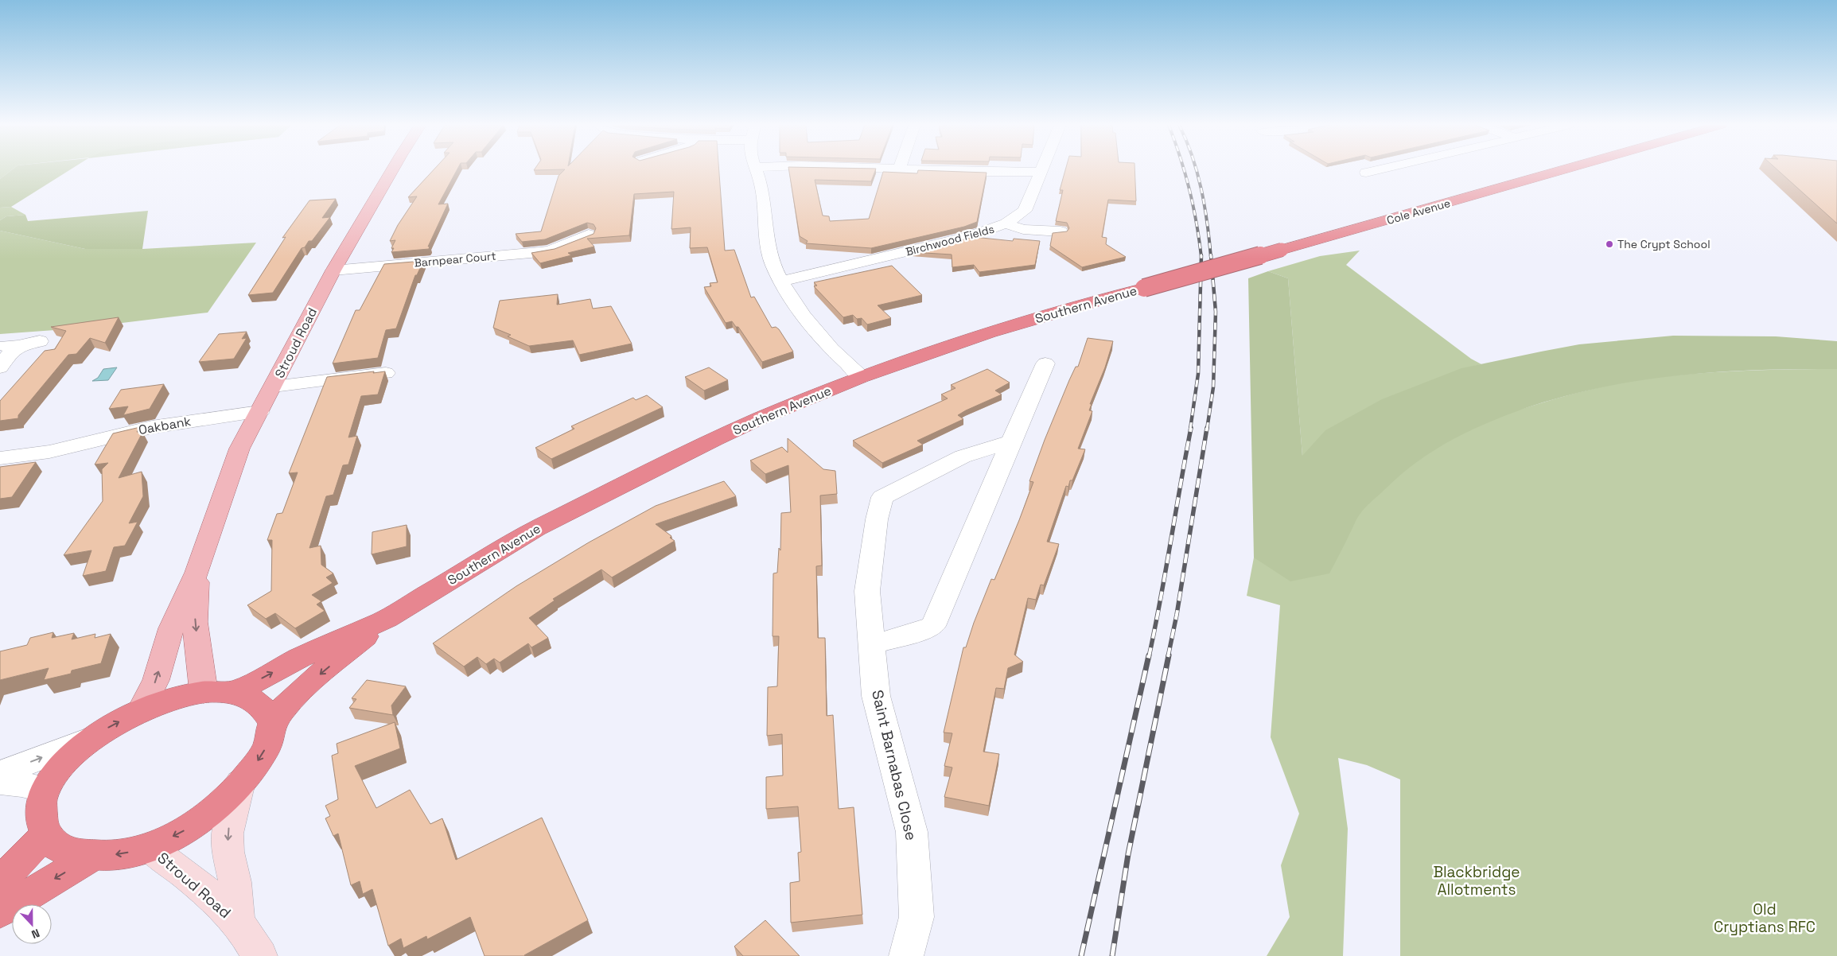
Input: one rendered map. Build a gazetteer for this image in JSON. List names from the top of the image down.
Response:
{
  "streets": {
    "highway": ["Cole Avenue", "Southern Avenue"],
    "main road": ["Stroud Road"],
    "street": [
      "Birchwood Fields",
      "Barnpear Court",
      "Oakbank",
      "Saint Barnabas Close"
    ]
  },
  "crossings": [
    ["Cole Avenue", "Southern Avenue"],
    ["Barnpear Court", "Stroud Road"],
    ["Stroud Road", "Oakbank"]
  ],
  "parks": ["Blackbridge Allotments", "Old Cryptians RFC"],
  "places": ["The Crypt School"],
  "north": "bottom"
}
